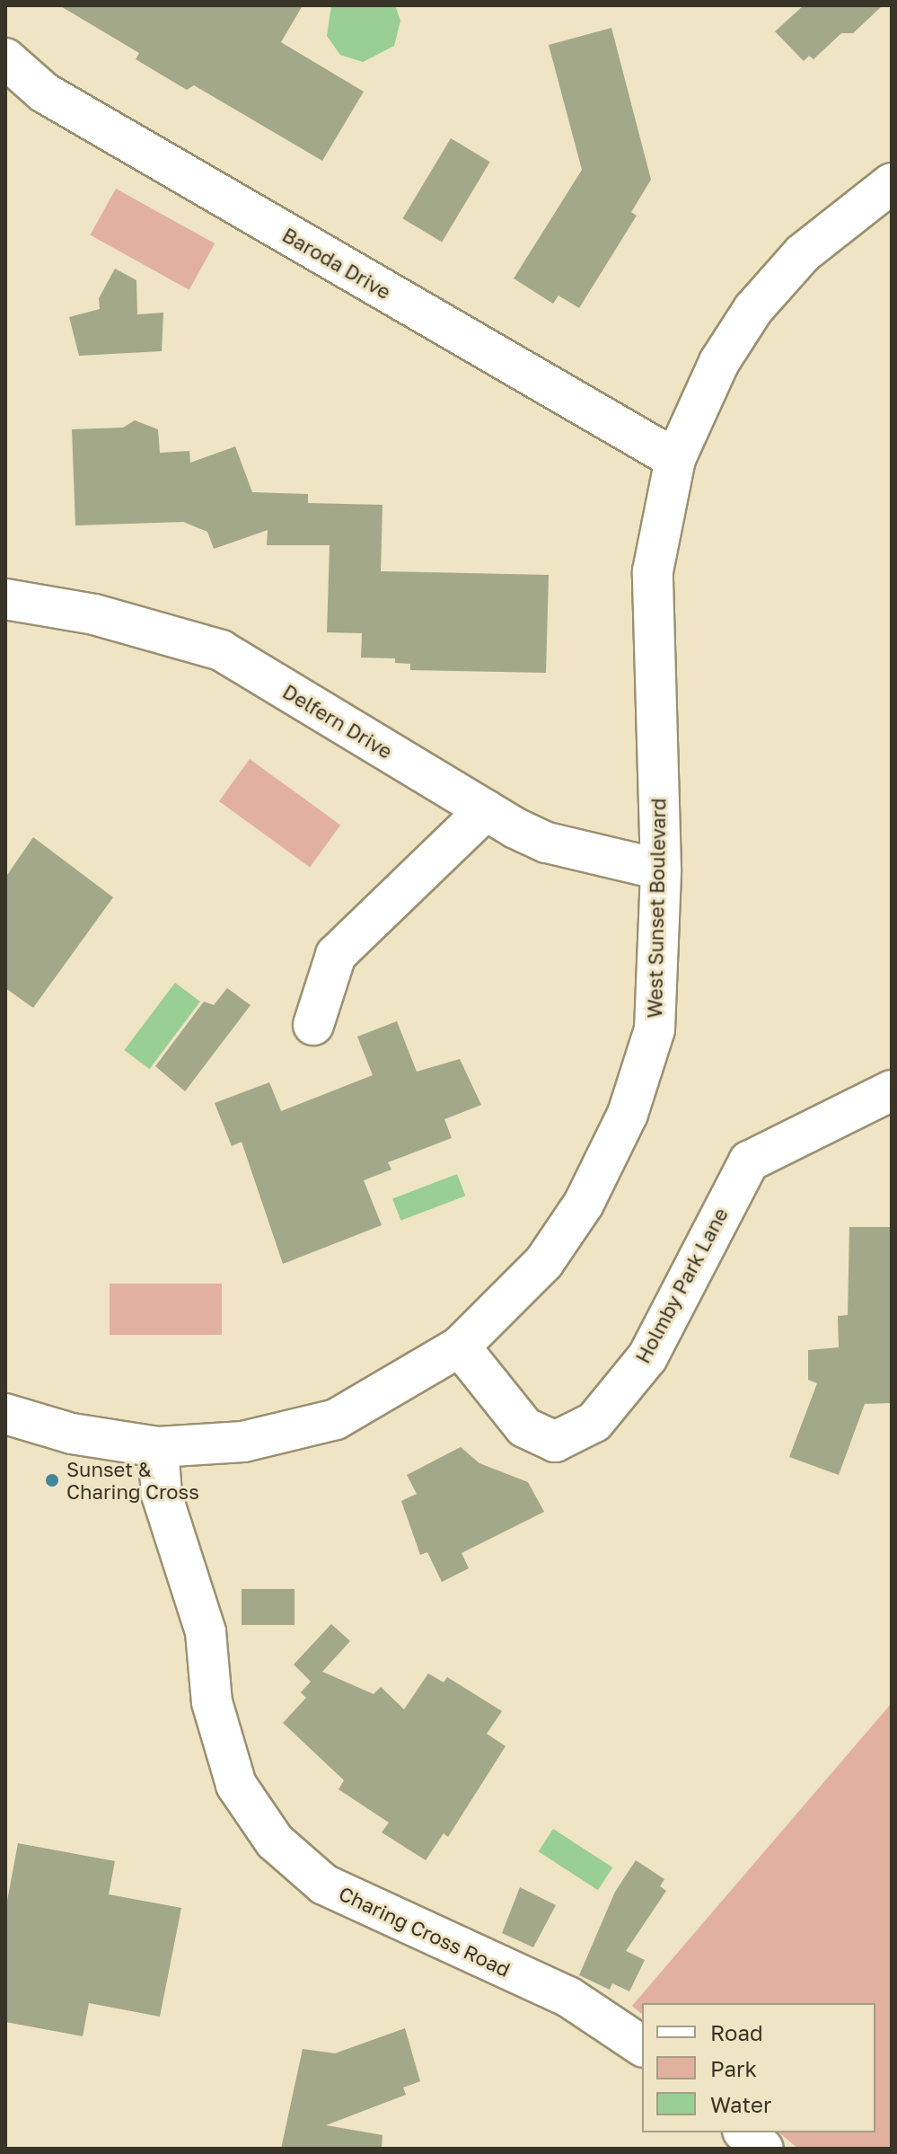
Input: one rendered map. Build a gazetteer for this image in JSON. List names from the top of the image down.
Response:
{
  "streets": {
    "street": [
      "Baroda Drive",
      "Delfern Drive",
      "West Sunset Boulevard",
      "Holmby Park Lane",
      "Charing Cross Road"
    ]
  },
  "crossings": [
    ["Baroda Drive", "West Sunset Boulevard"],
    ["Delfern Drive", "West Sunset Boulevard"],
    ["West Sunset Boulevard", "Holmby Park Lane"],
    ["West Sunset Boulevard", "Charing Cross Road"]
  ],
  "places": ["Sunset & Charing Cross"],
  "legend": ["Road", "Park", "Water"]
}
